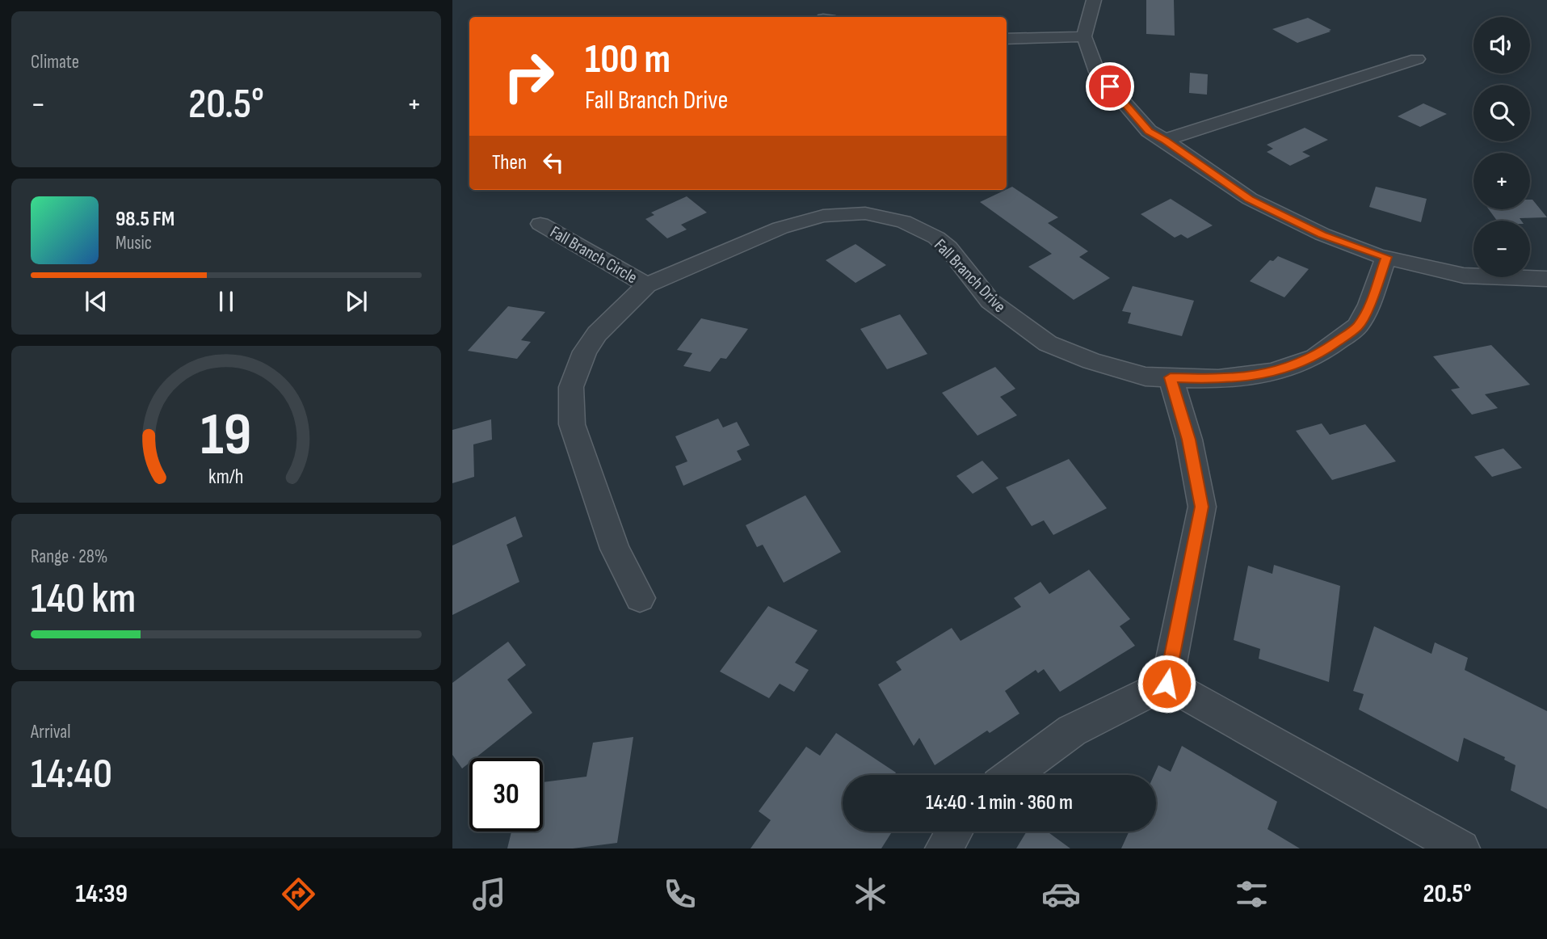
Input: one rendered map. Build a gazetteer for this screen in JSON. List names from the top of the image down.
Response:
{
  "streets": {
    "street": ["Fall Branch Circle", "Fall Branch Drive"]
  },
  "crossings": [
    ["Fall Branch Circle", "Fall Branch Drive"]
  ],
  "page": {
    "tile": [
      "Climate",
      ["Range · 28%", "140 km"],
      ["Arrival", "14:40"]
    ],
    "map_buttons": ["+", "−"],
    "turn": ["100 m", "Fall Branch Drive"],
    "heat": ["−", "20.5°", "+"],
    "then": "Then",
    "song": ["98.5 FM", "Music"],
    "limit": "30",
    "trip": "14:40 · 1 min · 360 m",
    "tabs": ["14:39", "20.5°"],
    "gauge": ["19", "km/h"]
  }
}
